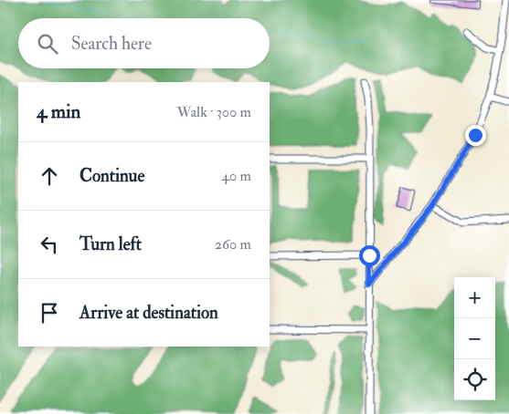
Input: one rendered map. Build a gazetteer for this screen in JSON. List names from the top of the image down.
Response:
{
  "page": {
    "search": "Search here",
    "heading": ["4 min", "Walk · 300 m"],
    "list": [
      ["Continue", "40 m"],
      ["Turn left", "260 m"],
      "Arrive at destination"
    ],
    "map_buttons": ["+", "−"]
  }
}
